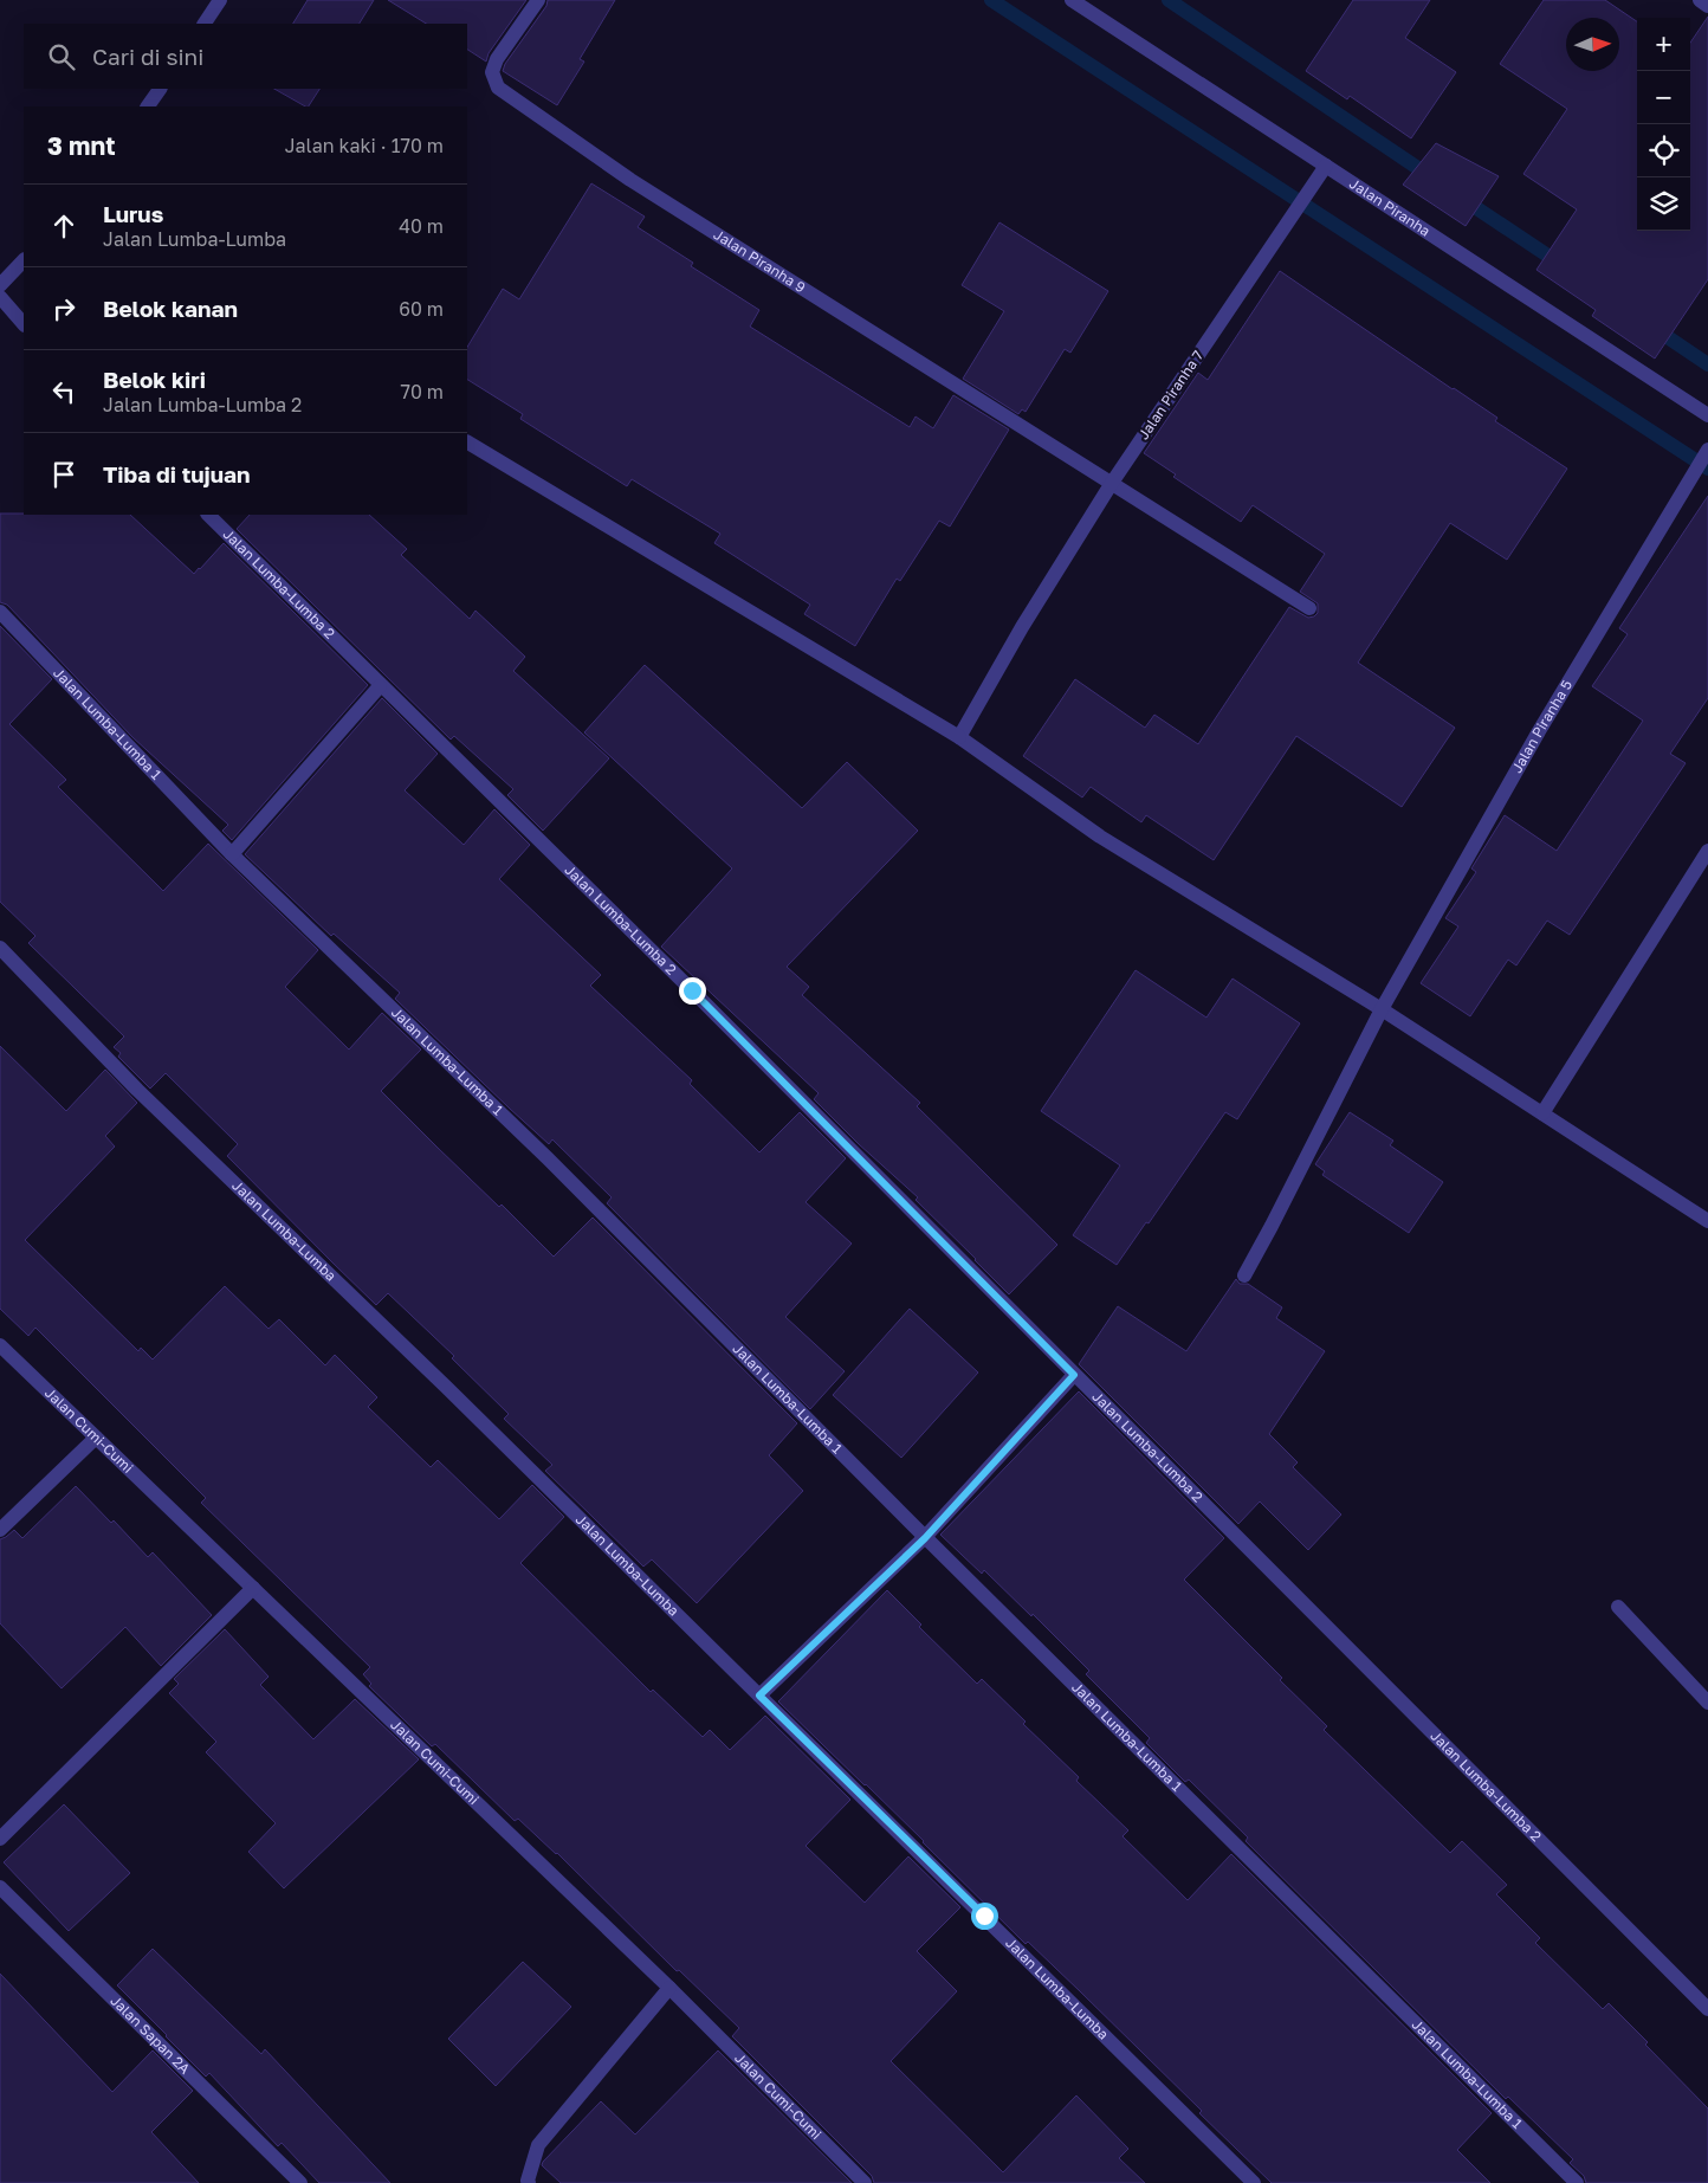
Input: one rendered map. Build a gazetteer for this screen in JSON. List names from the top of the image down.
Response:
{
  "streets": {
    "street": [
      "Jalan Piranha",
      "Jalan Piranha 9",
      "Jalan Piranha 7",
      "Jalan Lumba-Lumba 2",
      "Jalan Lumba-Lumba 1",
      "Jalan Piranha 5",
      "Jalan Lumba-Lumba",
      "Jalan Cumi-Cumi",
      "Jalan Sapan 2A"
    ]
  },
  "crossings": [
    ["Jalan Piranha", "Jalan Piranha 7"],
    ["Jalan Piranha 9", "Jalan Piranha 7"]
  ],
  "north": "right",
  "page": {
    "map_buttons": ["+", "−"],
    "search": "Cari di sini",
    "heading": ["3 mnt", "Jalan kaki · 170 m"],
    "list": [
      ["Lurus", "Jalan Lumba-Lumba", "40 m"],
      ["Belok kanan", "60 m"],
      ["Belok kiri", "Jalan Lumba-Lumba 2", "70 m"],
      "Tiba di tujuan"
    ]
  }
}
